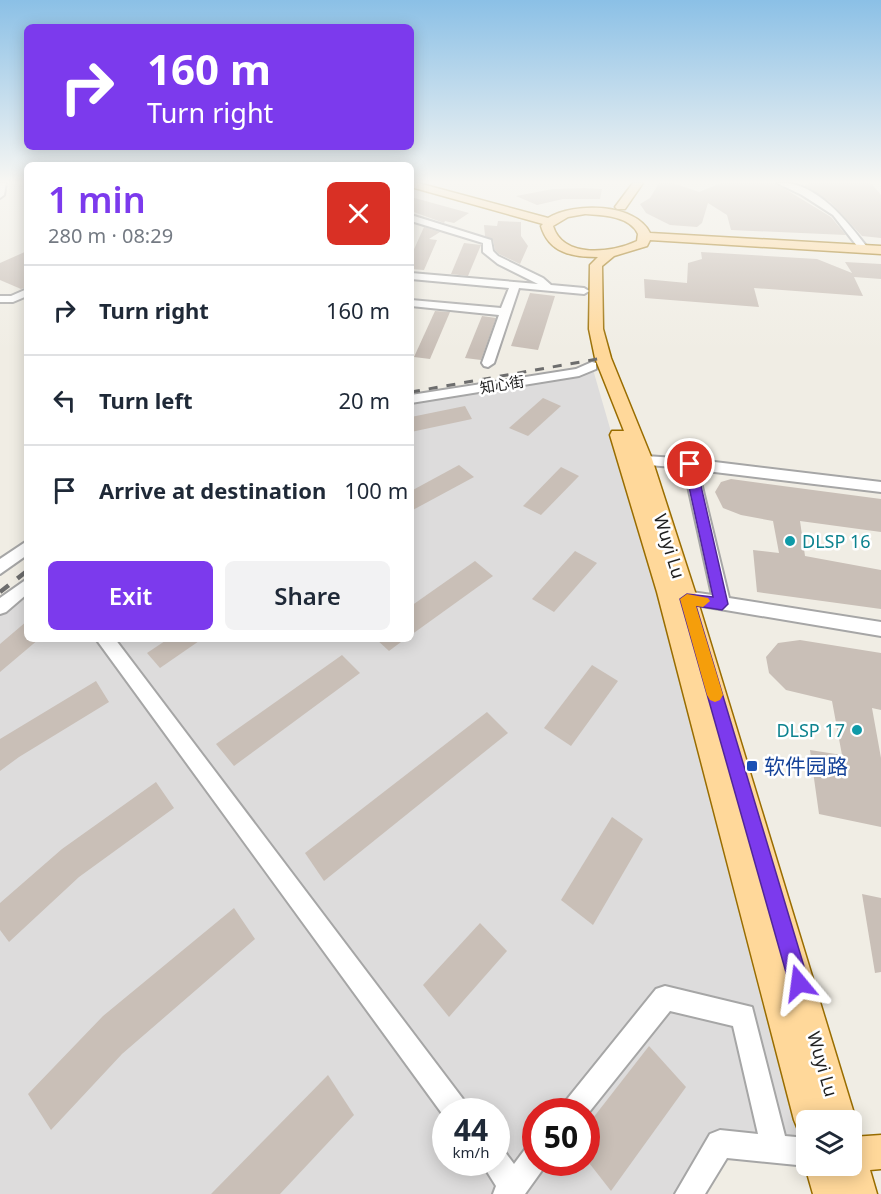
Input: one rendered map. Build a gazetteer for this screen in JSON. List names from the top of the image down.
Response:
{
  "streets": {
    "main road": ["Wuyi Lu"],
    "street": ["知心街"]
  },
  "crossings": [
    ["知心街", "Wuyi Lu"]
  ],
  "places": {
    "other": ["DLSP 16", "DLSP 17"],
    "transit": ["软件园路"]
  },
  "page": {
    "turn": ["160 m", "Turn right"],
    "heading": ["1 min", "280 m · 08:29"],
    "list": [
      {
        "name": "Turn right",
        "value": "160 m"
      },
      {
        "name": "Turn left",
        "value": "20 m"
      },
      {
        "name": "Arrive at destination",
        "value": "100 m"
      }
    ],
    "buttons": ["Exit", "Share"],
    "speed": "44 km/h",
    "limit": "50"
  }
}
